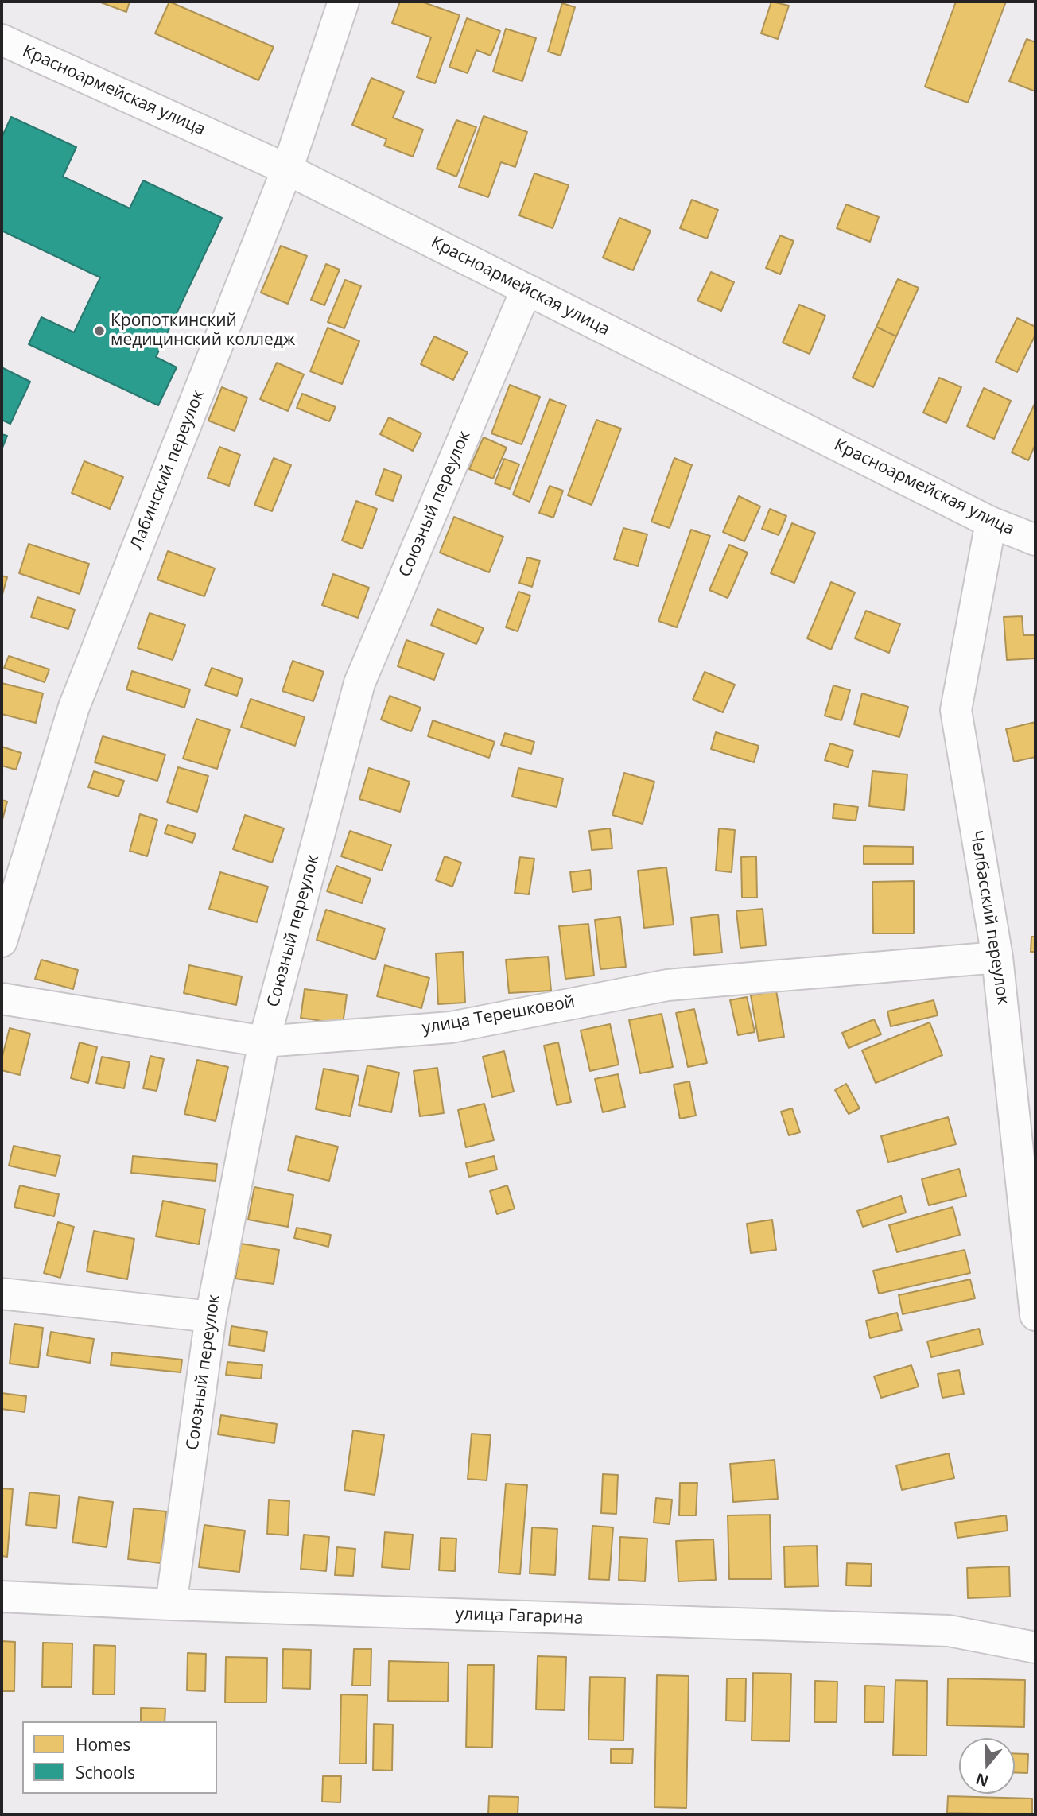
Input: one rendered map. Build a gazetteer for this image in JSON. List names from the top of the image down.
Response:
{
  "streets": {
    "street": [
      "Красноармейская улица",
      "Лабинский переулок",
      "Союзный переулок",
      "Челбасский переулок",
      "улица Терешковой",
      "улица Гагарина"
    ]
  },
  "crossings": [
    ["Красноармейская улица", "Лабинский переулок"],
    ["Красноармейская улица", "Союзный переулок"],
    ["Красноармейская улица", "Челбасский переулок"],
    ["Союзный переулок", "улица Терешковой"],
    ["Союзный переулок", "улица Гагарина"],
    ["Челбасский переулок", "улица Терешковой"]
  ],
  "places": ["Кропоткинский медицинский колледж"],
  "legend": ["Homes", "Schools"],
  "north": "bottom"
}
